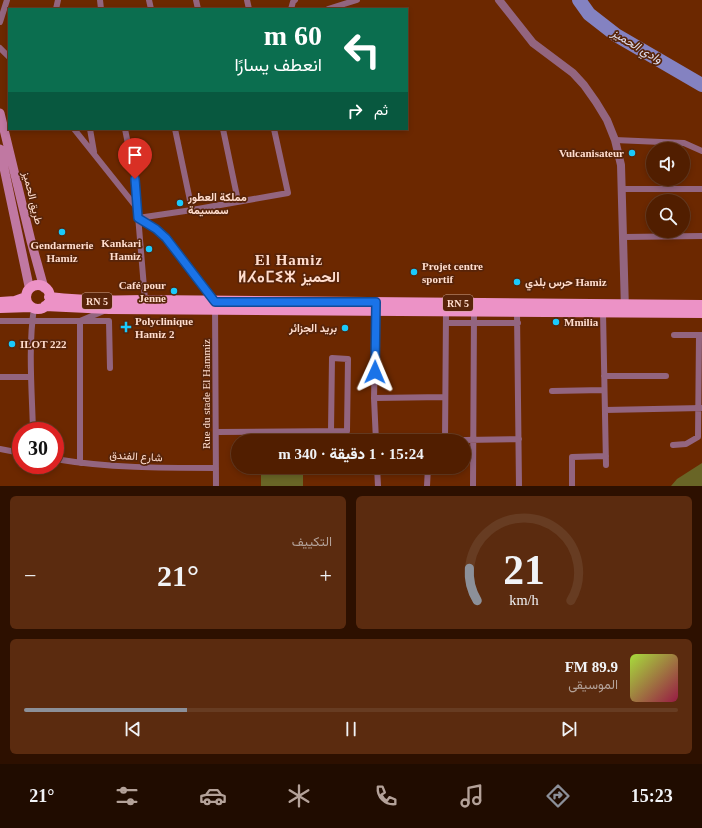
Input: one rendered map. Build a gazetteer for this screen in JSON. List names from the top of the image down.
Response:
{
  "streets": {
    "highway": ["RN 5"],
    "main road": ["طريق الحميز"],
    "street": ["Rue du stade El Hammiz", "شارع الفندق"]
  },
  "crossings": [
    ["طريق الحميز", "RN 5"],
    ["RN 5", "Rue du stade El Hammiz"],
    ["Rue du stade El Hammiz", "شارع الفندق"]
  ],
  "districts": ["El Hamiz ⵍⵃⴰⵎⵉⵣ الحميز"],
  "water": ["وادي الحميز"],
  "places": {
    "other": [
      "Vulcanisateur",
      "مملكة العطور سمسيمة",
      "Gendarmerie Hamiz",
      "Kankari Hamiz",
      "Projet centre sportif",
      "حرس بلدي Hamiz",
      "Café pour Jenne",
      "Mmilia",
      "بريد الجزائر",
      "ILOT 222"
    ],
    "health": ["Polyclinique Hamiz 2"]
  },
  "page": {
    "turn": ["60 m", "انعطف يسارًا"],
    "then": "ثم",
    "limit": "30",
    "trip": "15:24 · 1 دقيقة · 340 m",
    "tile": "التكييف",
    "heat": ["−", "21°", "+"],
    "song": ["89.9 FM", "الموسيقى"],
    "tabs": ["15:23", "21°"],
    "gauge": ["21", "km/h"]
  }
}
